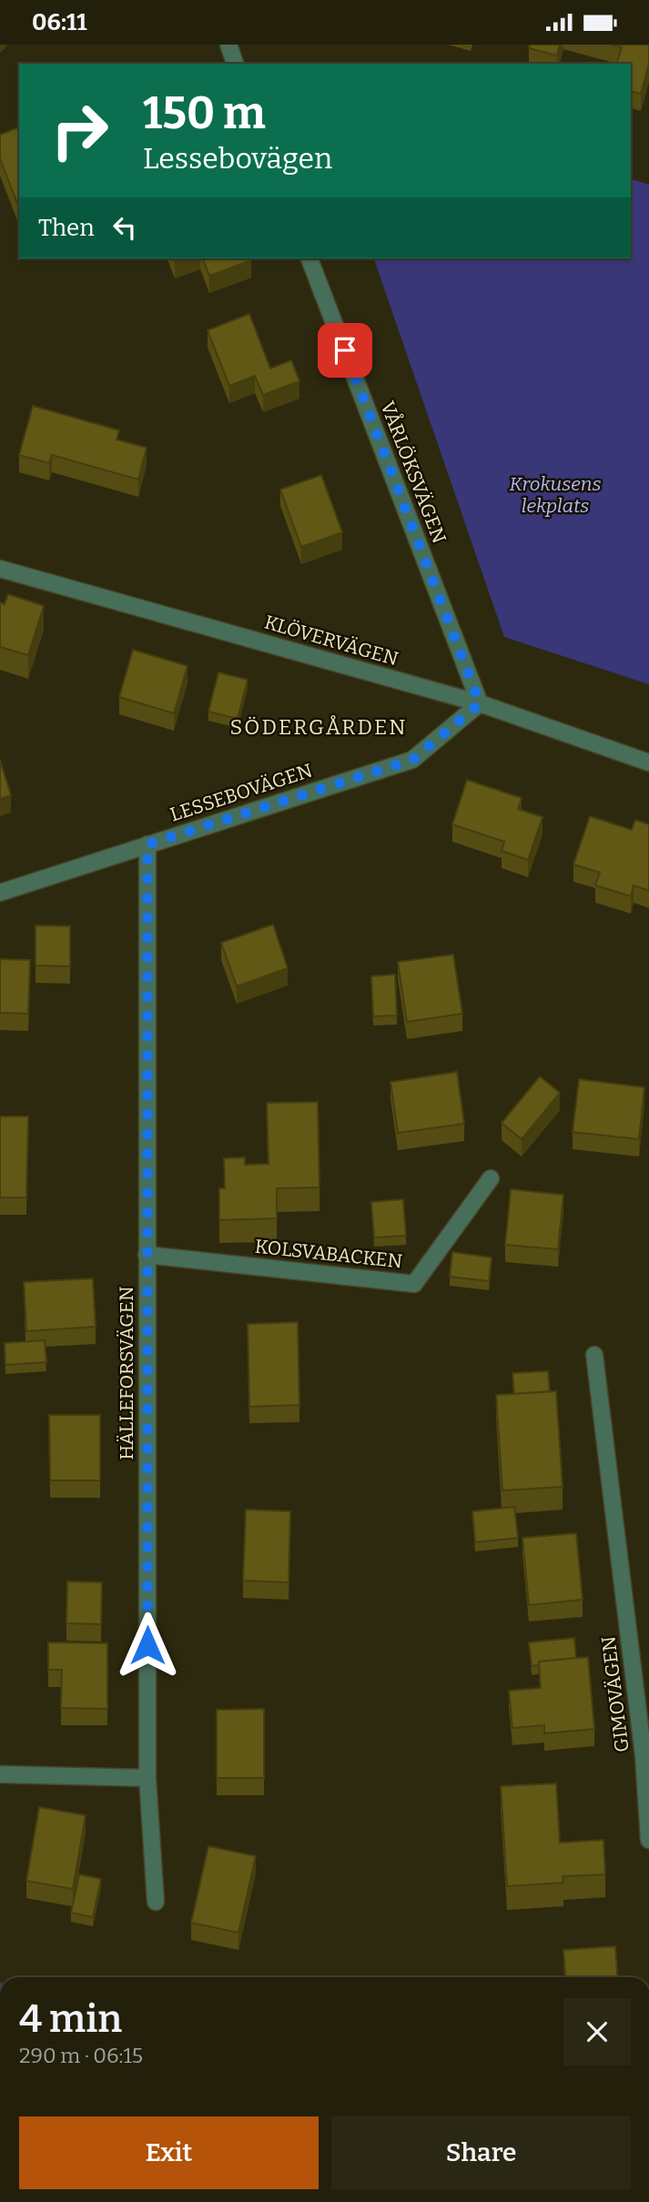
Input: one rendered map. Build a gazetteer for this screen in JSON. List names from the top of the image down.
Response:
{
  "streets": {
    "street": [
      "VÅRLÖKSVÄGEN",
      "KLÖVERVÄGEN",
      "LESSEBOVÄGEN",
      "KOLSVABACKEN",
      "HÄLLEFORSVÄGEN",
      "GIMOVÄGEN"
    ]
  },
  "crossings": [
    ["VÅRLÖKSVÄGEN", "KLÖVERVÄGEN"],
    ["VÅRLÖKSVÄGEN", "LESSEBOVÄGEN"],
    ["KLÖVERVÄGEN", "LESSEBOVÄGEN"],
    ["LESSEBOVÄGEN", "HÄLLEFORSVÄGEN"],
    ["KOLSVABACKEN", "HÄLLEFORSVÄGEN"]
  ],
  "districts": ["SÖDERGÅRDEN"],
  "parks": ["Krokusens lekplats"],
  "page": {
    "status": "06:11",
    "turn": ["150 m", "Lessebovägen"],
    "then": "Then",
    "heading": ["4 min", "290 m · 06:15"],
    "buttons": ["Exit", "Share"]
  }
}
